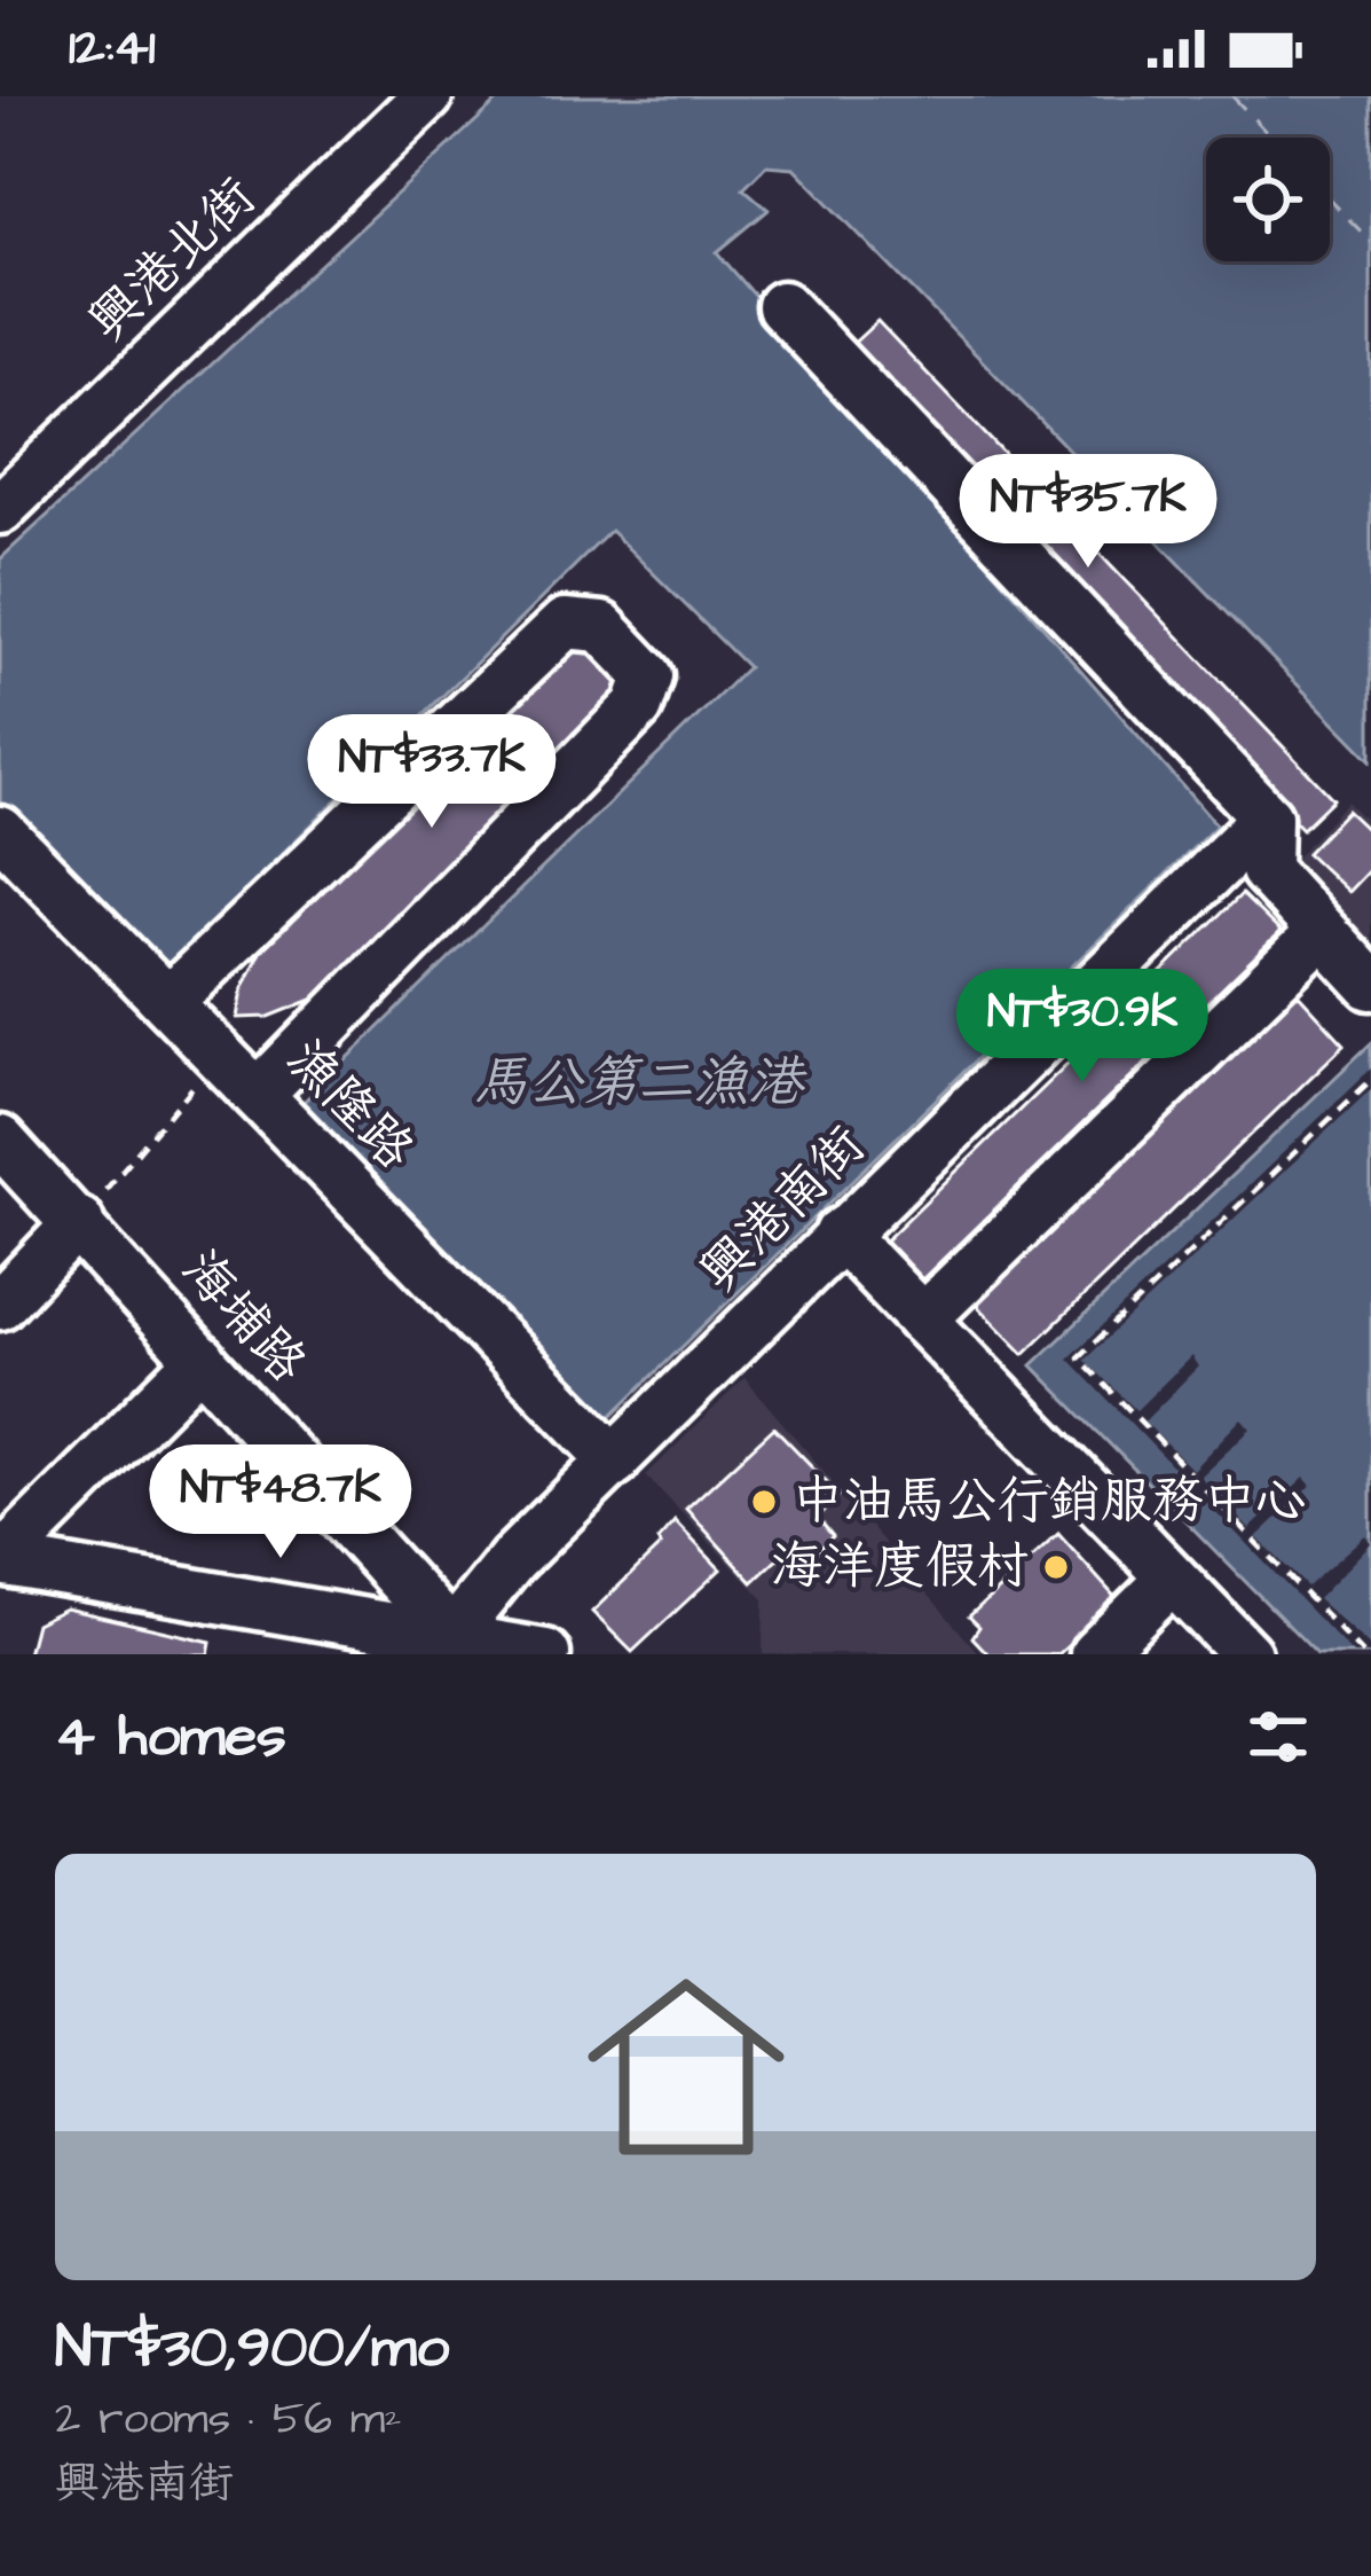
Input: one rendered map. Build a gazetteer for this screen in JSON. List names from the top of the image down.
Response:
{
  "streets": {
    "street": [
      "興港北街",
      "漁隆路",
      "興港南街",
      "海埔路"
    ]
  },
  "crossings": [
    ["漁隆路", "興港南街"],
    ["興港南街", "海埔路"]
  ],
  "water": ["馬公第二漁港"],
  "places": ["中油馬公行銷服務中心", "海洋度假村"],
  "page": {
    "status": "12:41",
    "price": [
      "NT$35.7K",
      "NT$33.7K",
      "NT$30.9K",
      "NT$48.7K"
    ],
    "heading": "4 homes",
    "list": [
      {
        "name": "NT$30,900/mo",
        "note": "2 rooms · 56 m² · 興港南街"
      }
    ]
  }
}
